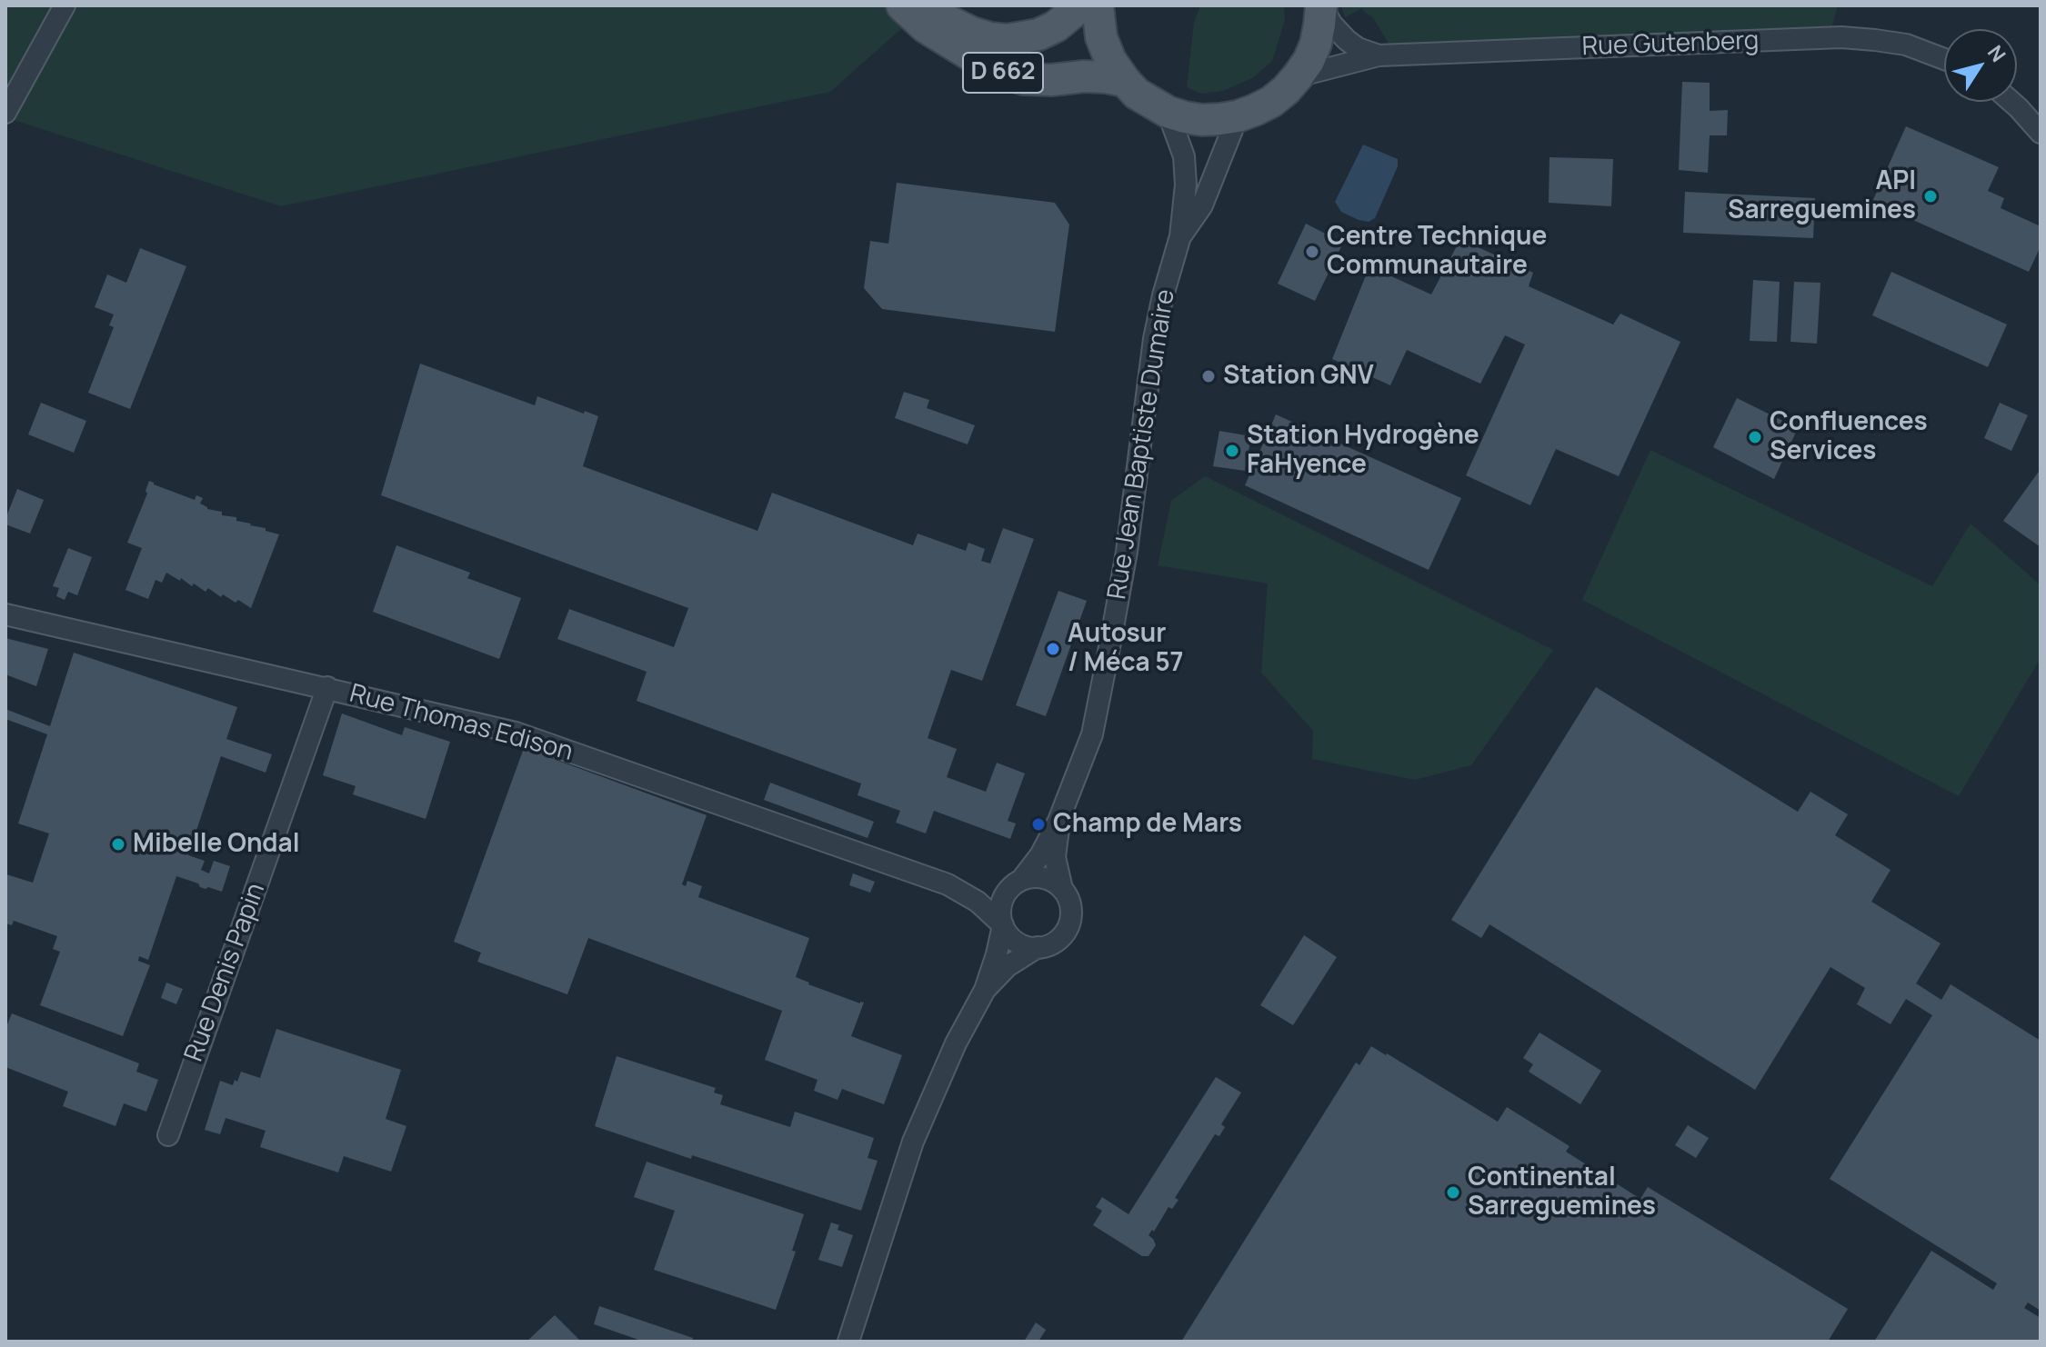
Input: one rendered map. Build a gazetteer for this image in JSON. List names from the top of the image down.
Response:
{
  "streets": {
    "main road": ["D 662"],
    "street": [
      "Rue Gutenberg",
      "Rue Jean Baptiste Dumaire",
      "Rue Thomas Edison",
      "Rue Denis Papin"
    ]
  },
  "crossings": [
    ["Rue Jean Baptiste Dumaire", "Rue Thomas Edison"],
    ["Rue Thomas Edison", "Rue Denis Papin"]
  ],
  "places": [
    "API Sarreguemines",
    "Centre Technique Communautaire",
    "Station GNV",
    "Confluences Services",
    "Station Hydrogène FaHyence",
    "Autosur / Méca 57",
    "Champ de Mars",
    "Mibelle Ondal",
    "Continental Sarreguemines"
  ],
  "north": "top right"
}
